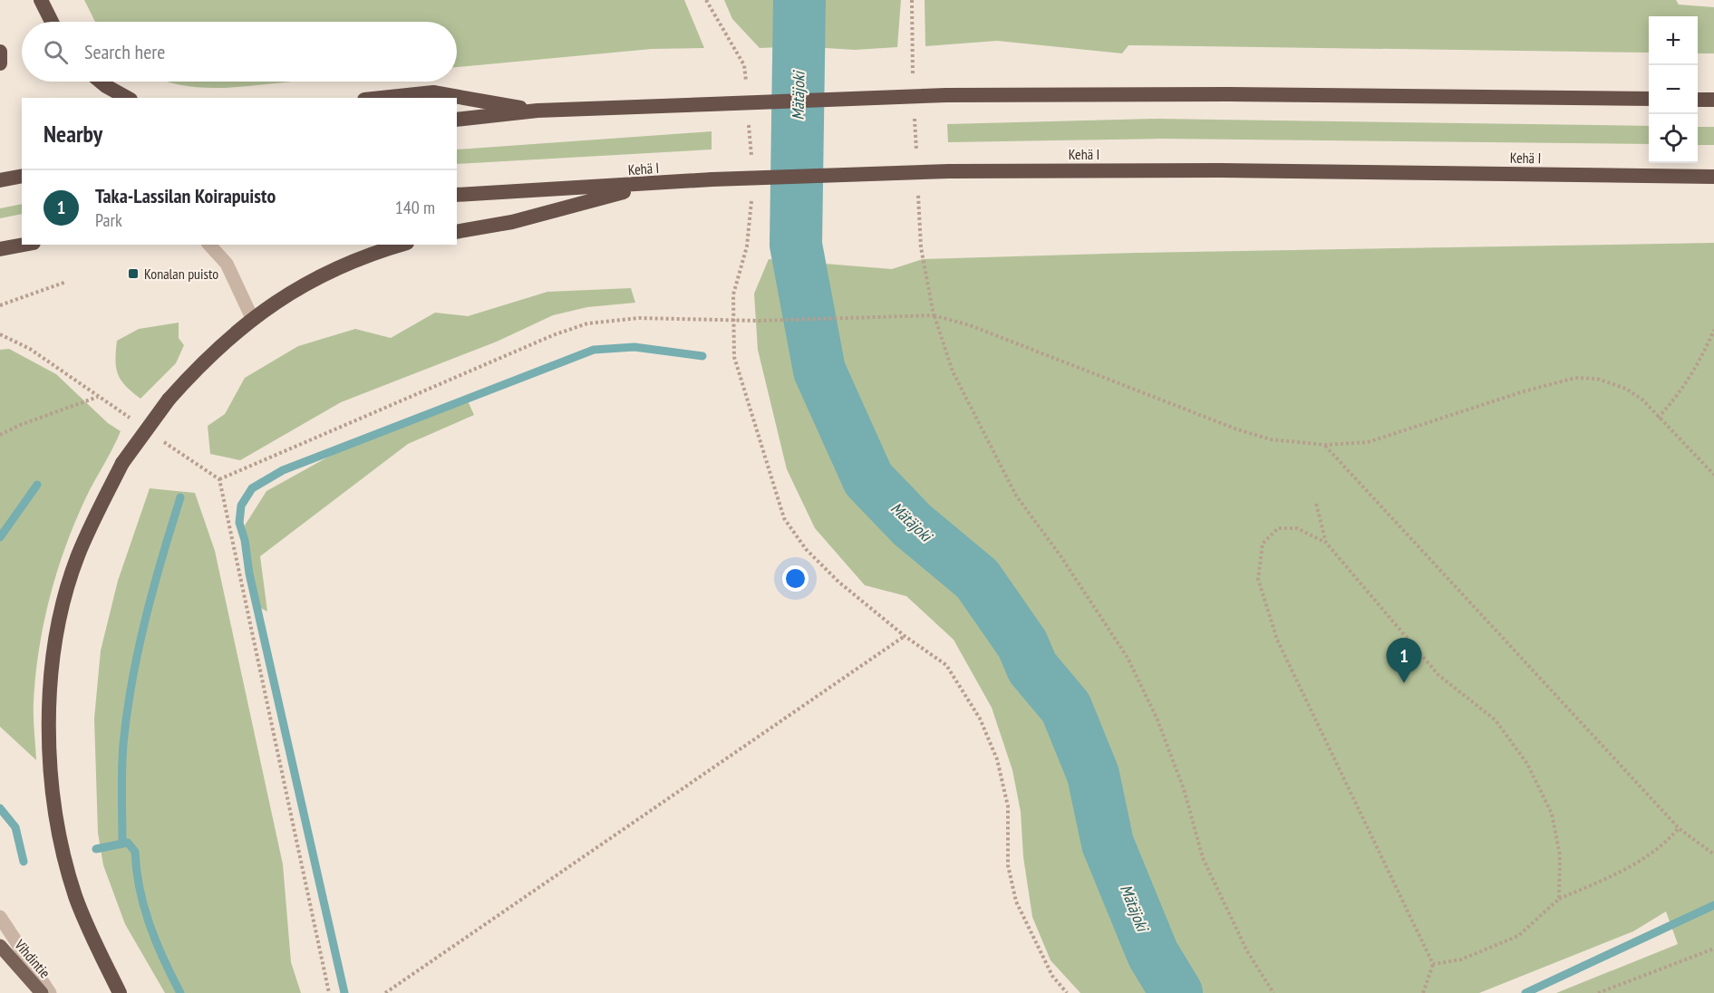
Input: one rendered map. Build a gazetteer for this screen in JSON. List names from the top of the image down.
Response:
{
  "streets": {
    "highway": ["Kehä I"],
    "main road": ["Vihdintie"]
  },
  "water": ["Mätäjoki"],
  "places": {
    "transit": ["Konalan puisto"]
  },
  "page": {
    "map_buttons": ["+", "−"],
    "search": "Search here",
    "heading": "Nearby",
    "list": [
      {
        "mark": "1",
        "name": "Taka-Lassilan Koirapuisto",
        "note": "Park",
        "value": "140 m"
      }
    ],
    "pins": "1"
  }
}
